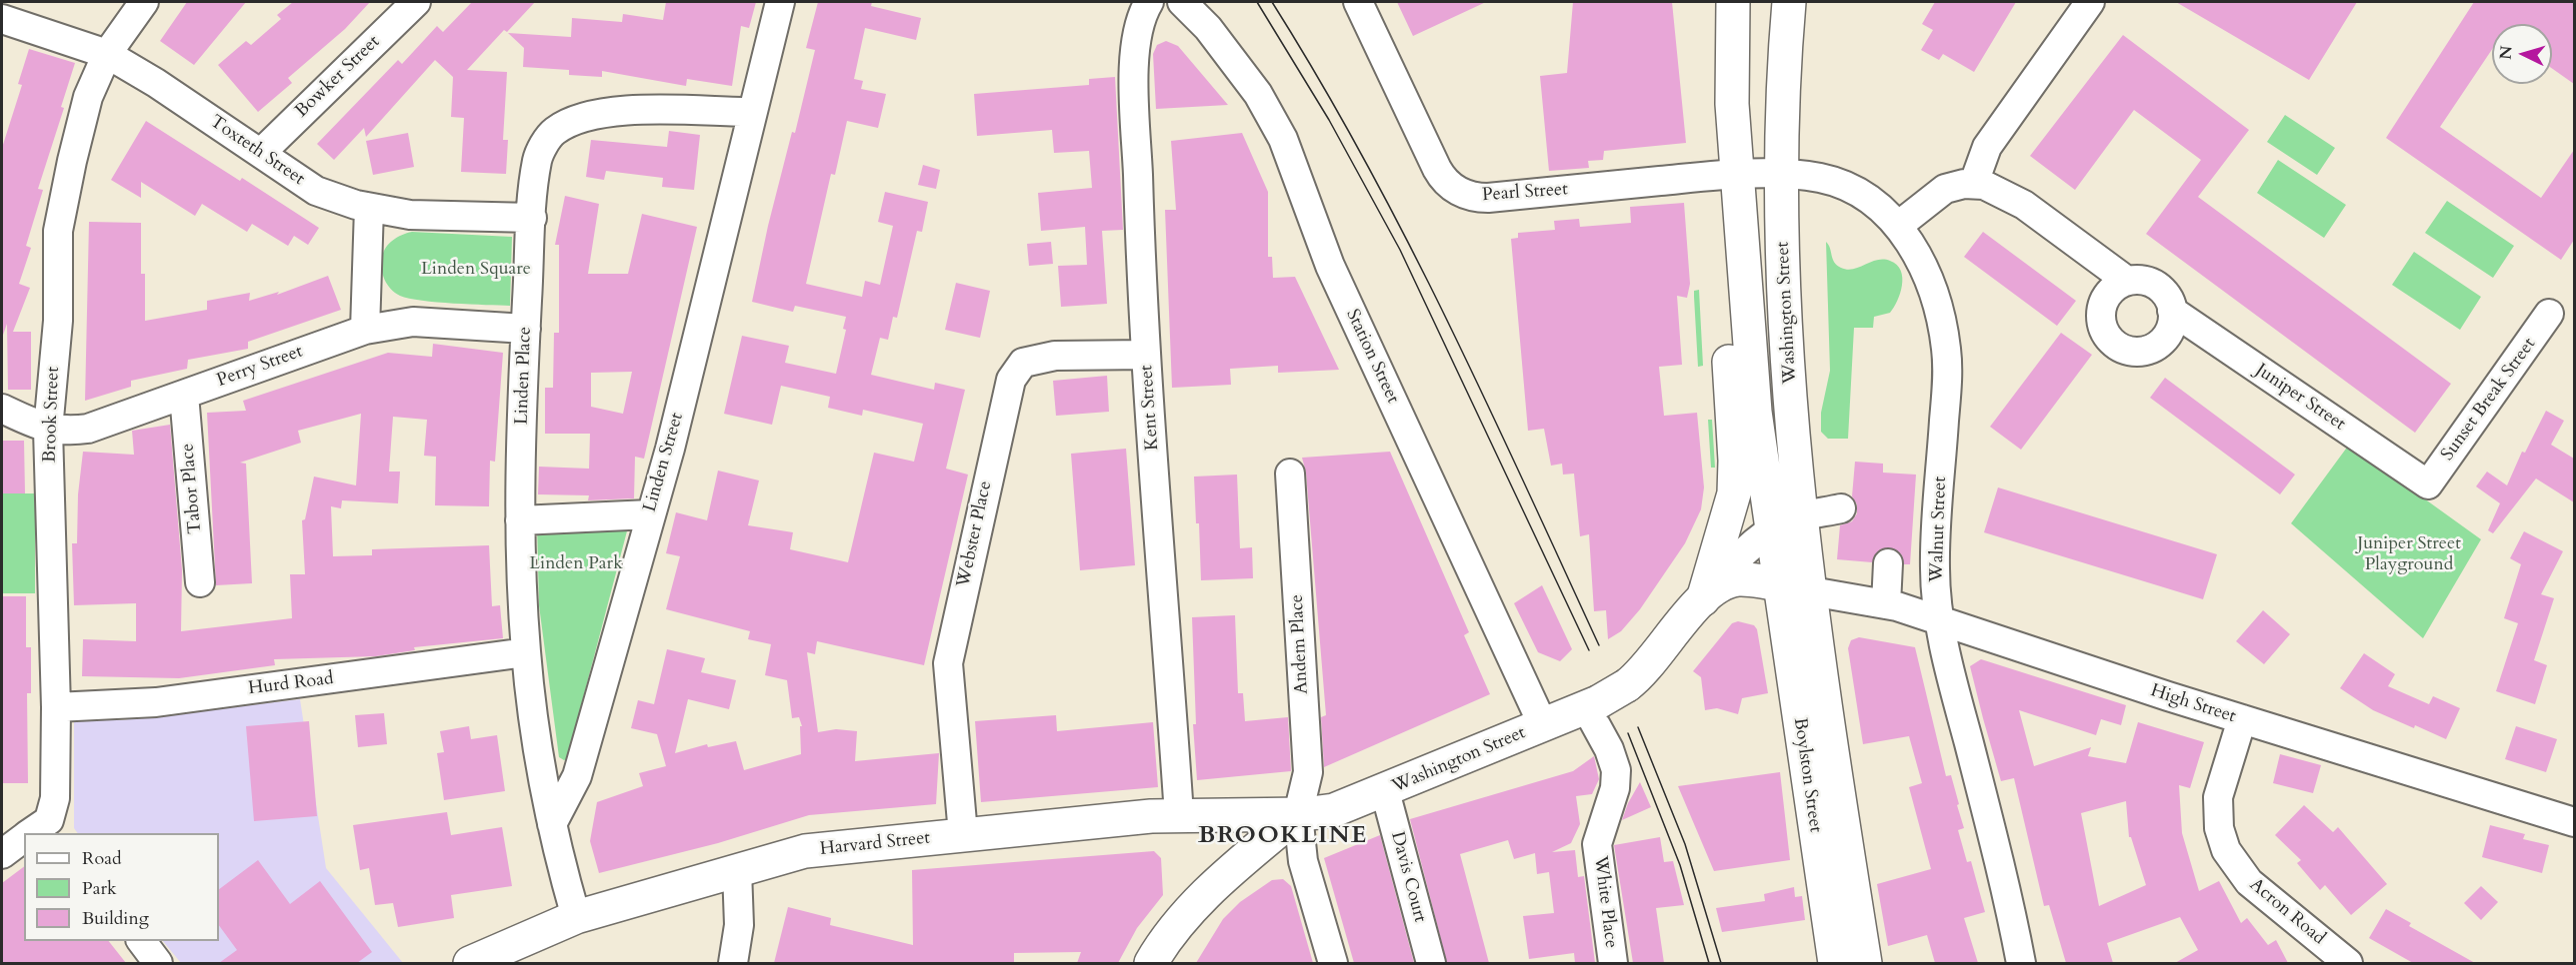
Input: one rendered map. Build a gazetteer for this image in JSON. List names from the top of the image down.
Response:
{
  "streets": {
    "main road": ["Washington Street", "Boylston Street", "Harvard Street"],
    "street": [
      "Bowker Street",
      "Toxteth Street",
      "Pearl Street",
      "Station Street",
      "Perry Street",
      "Linden Place",
      "Juniper Street",
      "Sunset Break Street",
      "Kent Street",
      "Brook Street",
      "Linden Street",
      "Tabor Place",
      "Walnut Street",
      "Webster Place",
      "Andem Place",
      "Hurd Road",
      "High Street",
      "Davis Court",
      "White Place",
      "Acron Road"
    ]
  },
  "crossings": [
    ["Bowker Street", "Toxteth Street"],
    ["Toxteth Street", "Linden Place"],
    ["Toxteth Street", "Brook Street"],
    ["Pearl Street", "Washington Street"],
    ["Pearl Street", "Walnut Street"],
    ["Washington Street", "Station Street"],
    ["Washington Street", "Walnut Street"],
    ["Washington Street", "Andem Place"],
    ["Washington Street", "High Street"],
    ["Washington Street", "Boylston Street"],
    ["Washington Street", "Harvard Street"],
    ["Washington Street", "Davis Court"],
    ["Washington Street", "White Place"],
    ["Perry Street", "Linden Place"],
    ["Perry Street", "Brook Street"],
    ["Perry Street", "Tabor Place"],
    ["Linden Place", "Linden Street"],
    ["Linden Place", "Hurd Road"],
    ["Juniper Street", "Sunset Break Street"],
    ["Kent Street", "Webster Place"],
    ["Kent Street", "Harvard Street"],
    ["Brook Street", "Hurd Road"],
    ["Walnut Street", "High Street"],
    ["Webster Place", "Harvard Street"],
    ["Andem Place", "Harvard Street"],
    ["High Street", "Boylston Street"],
    ["High Street", "Acron Road"]
  ],
  "districts": ["BROOKLINE"],
  "parks": ["Linden Square", "Juniper Street Playground", "Linden Park"],
  "legend": ["Road", "Park", "Building"],
  "north": "left"
}
